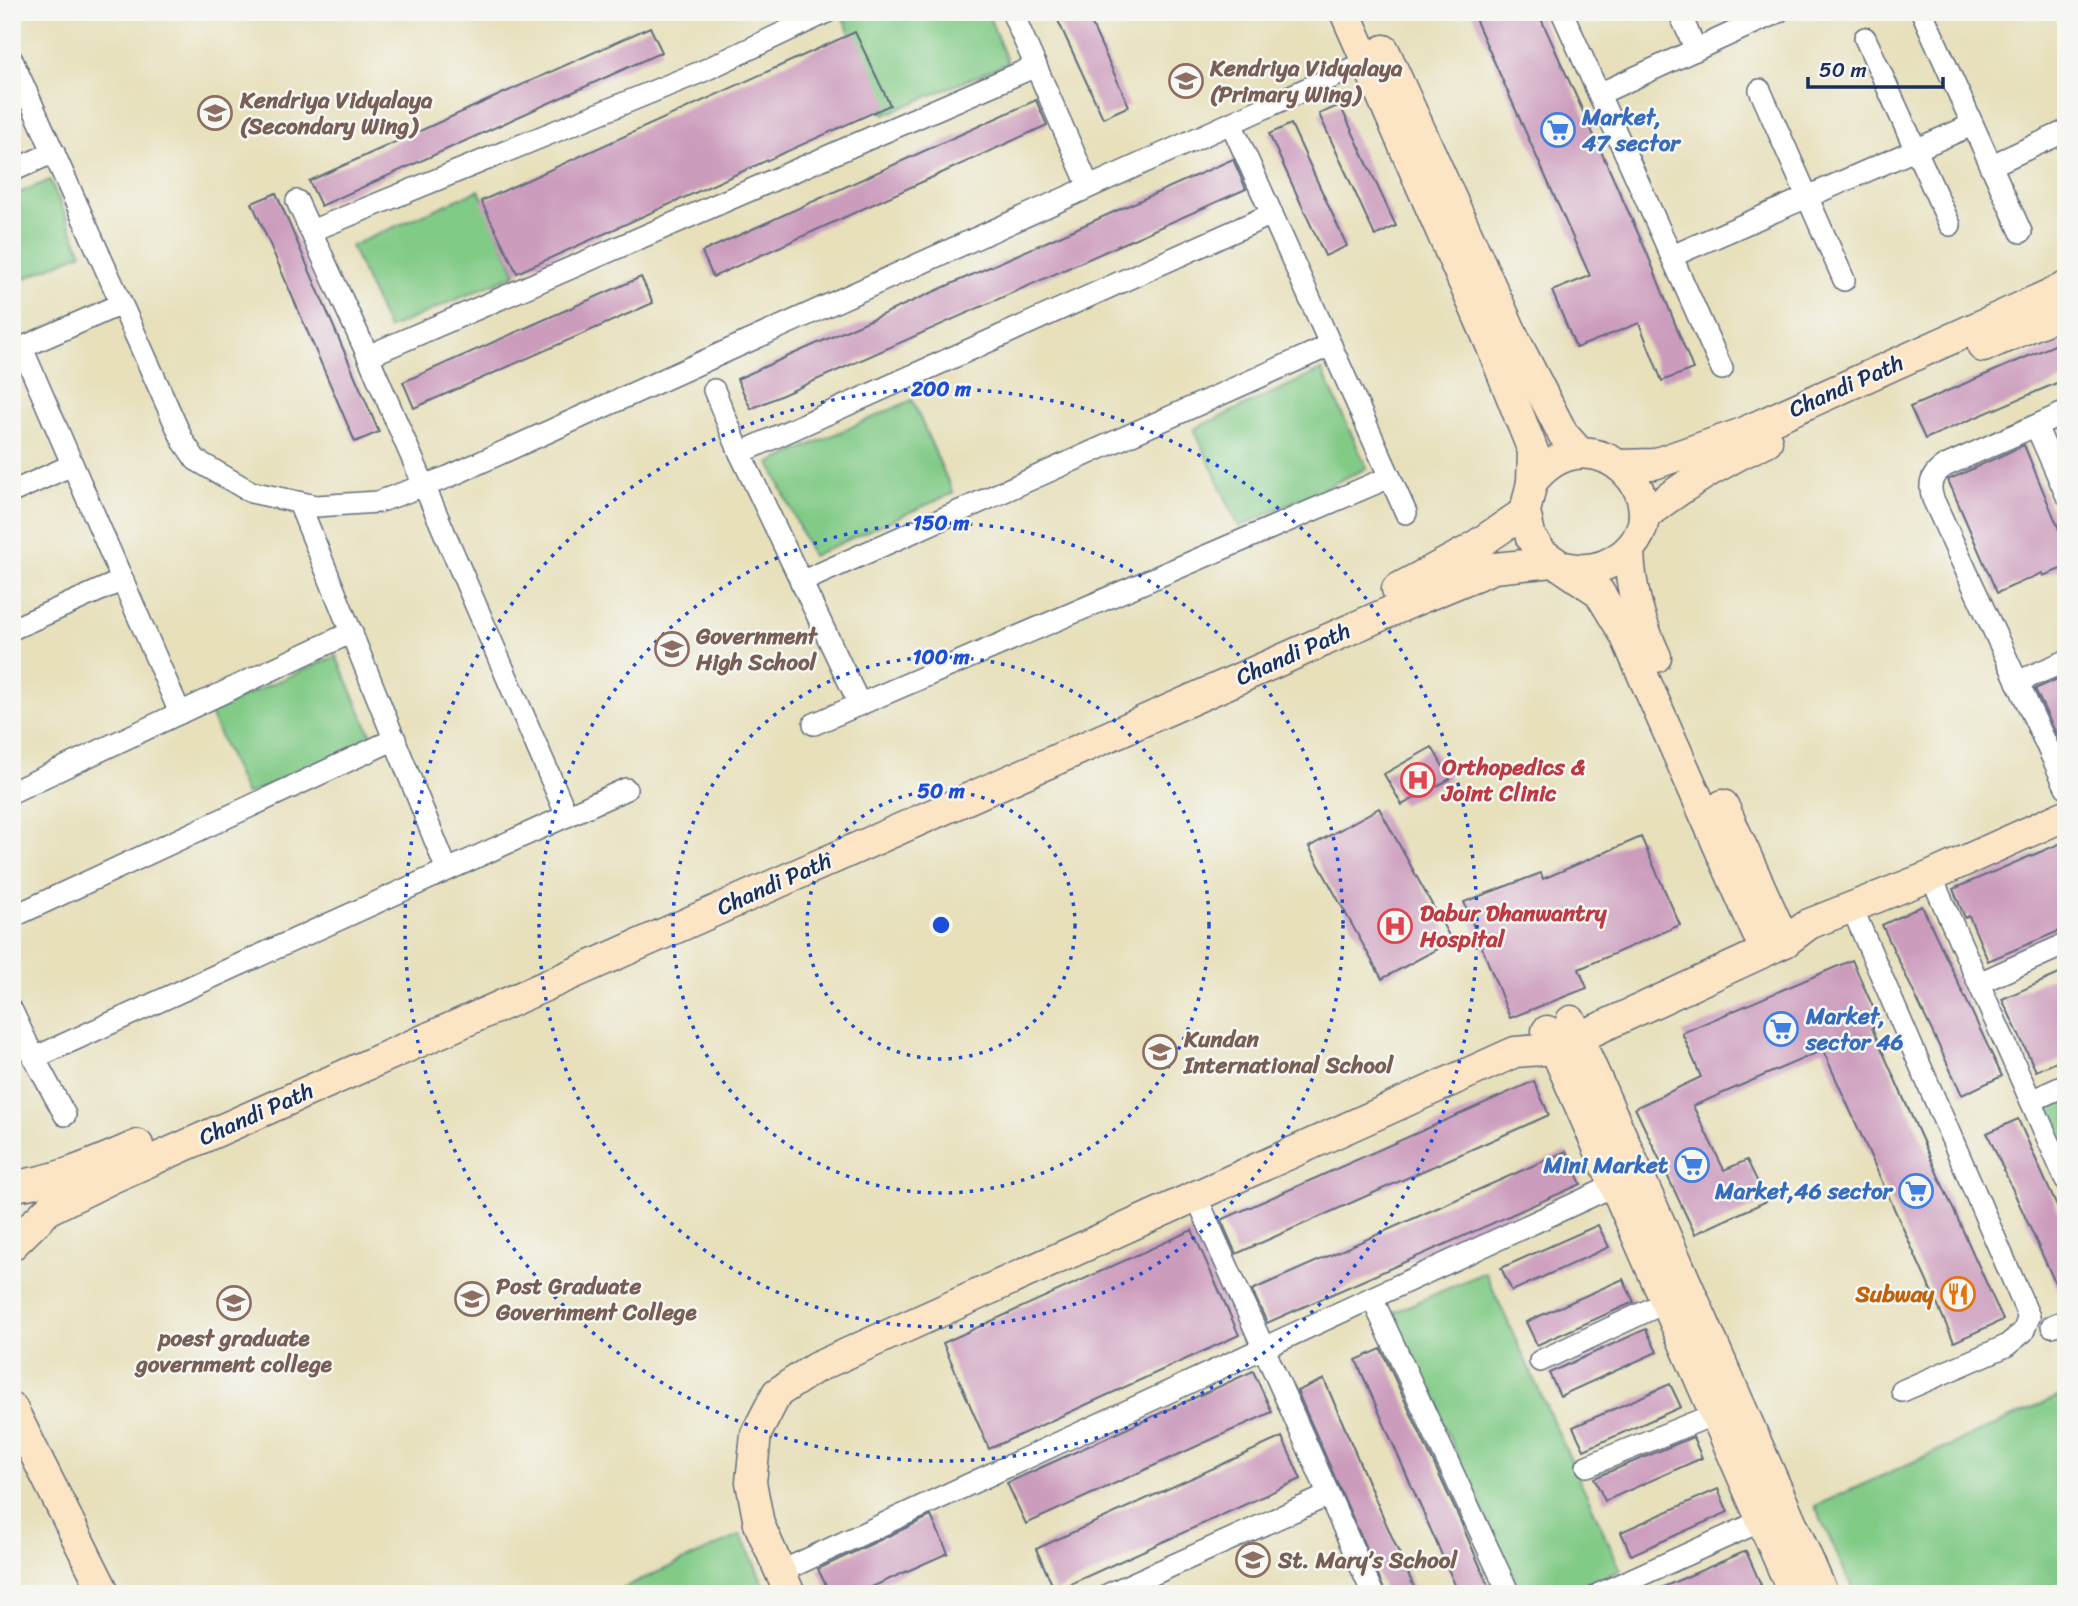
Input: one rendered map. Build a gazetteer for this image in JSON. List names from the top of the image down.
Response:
{
  "streets": {
    "main road": ["Chandi Path"]
  },
  "places": {
    "school or university": [
      "Kendriya Vidyalaya (Primary Wing)",
      "Kendriya Vidyalaya (Secondary Wing)",
      "Government High School",
      "Kundan International School",
      "Post Graduate Government College",
      "poest graduate government college",
      "St. Mary’s School"
    ],
    "supermarket": [
      "Market, 47 sector",
      "Market, sector 46",
      "Mini Market",
      "Market,46 sector"
    ],
    "hospital": ["Orthopedics & Joint Clinic", "Dabur Dhanwantry Hospital"],
    "restaurant": ["Subway"]
  },
  "scale_bar": "50 m",
  "rings": [
    "200 m",
    "150 m",
    "100 m",
    "50 m"
  ]
}
